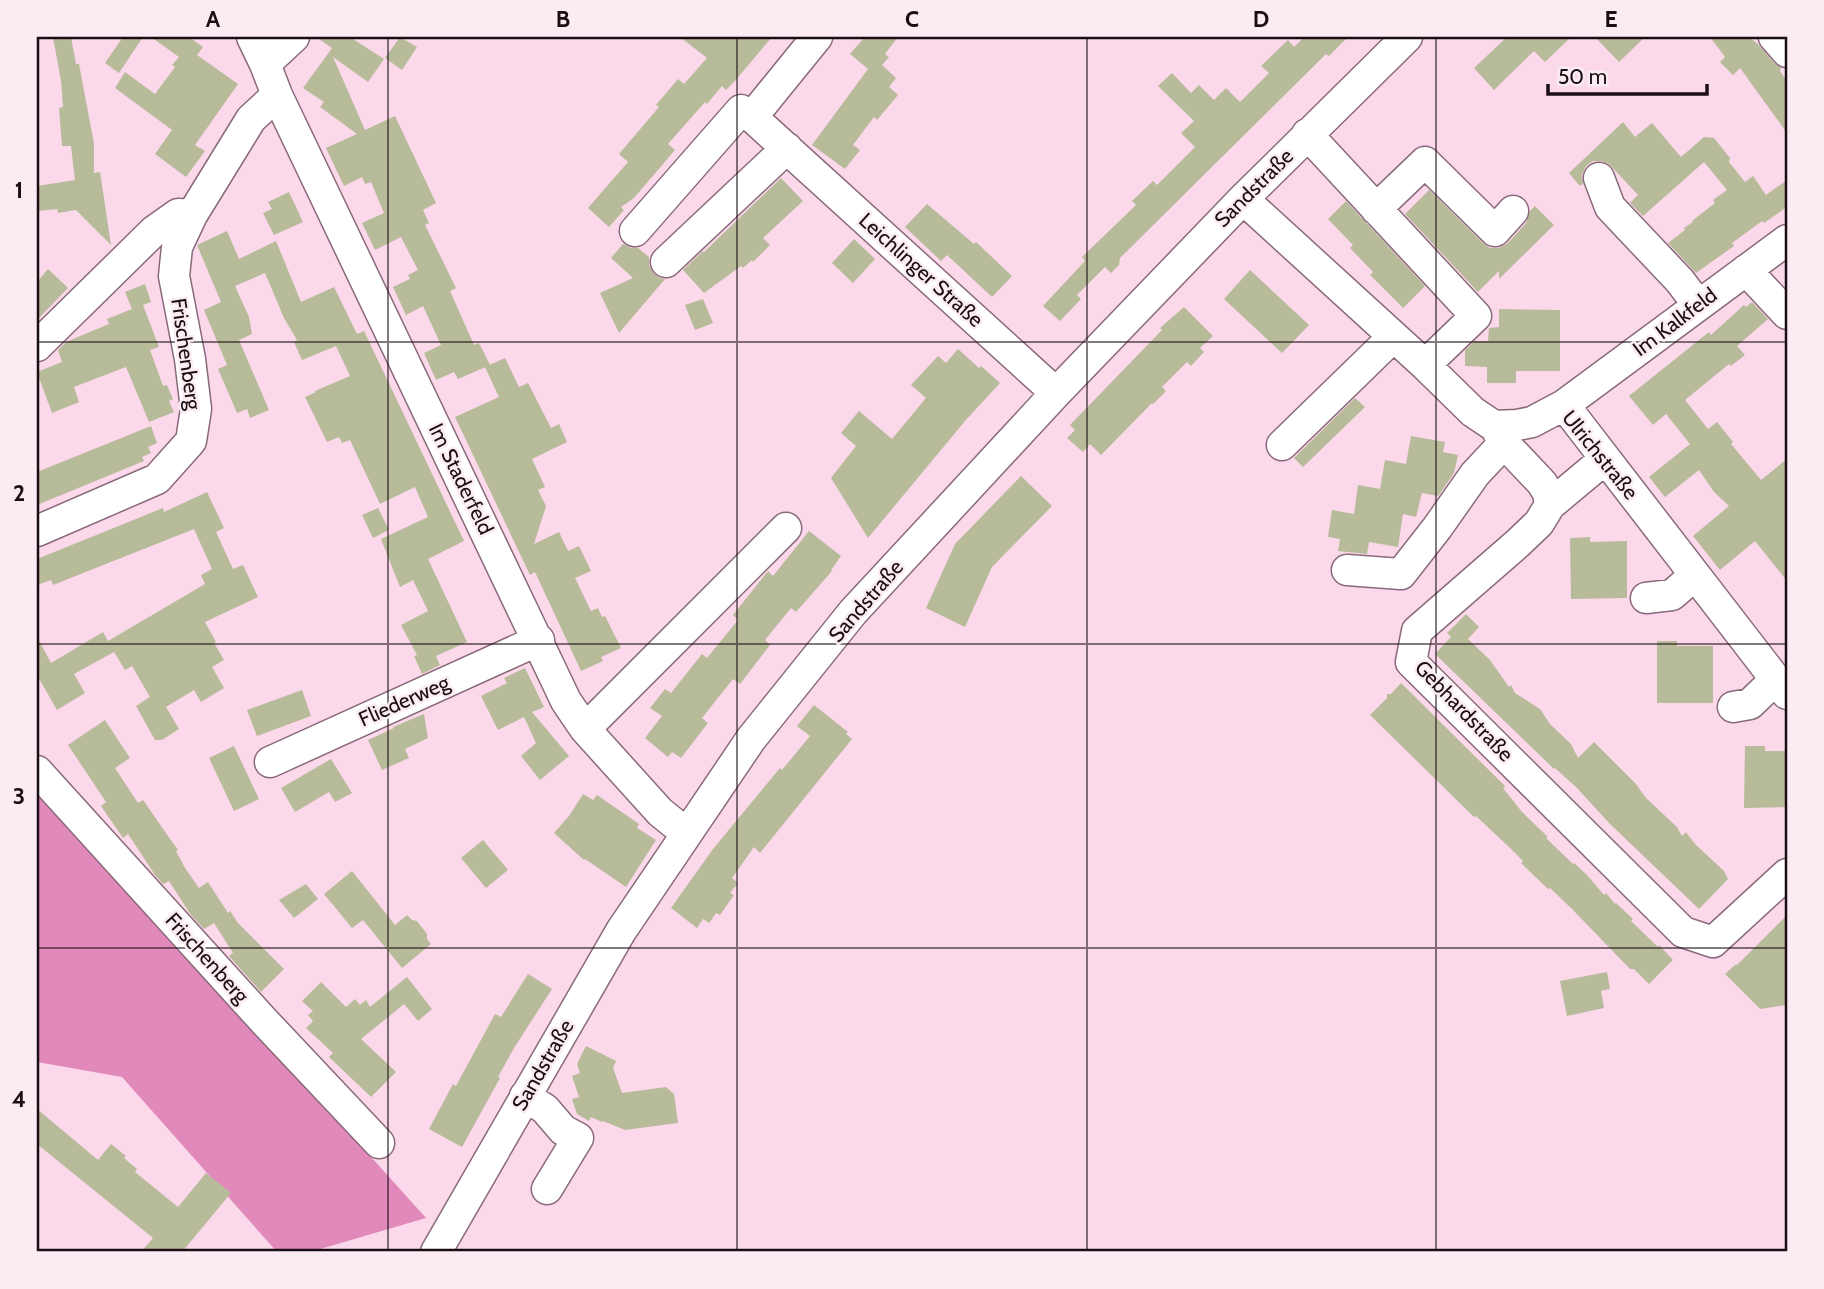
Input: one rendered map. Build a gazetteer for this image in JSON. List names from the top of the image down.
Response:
{
  "streets": {
    "street": [
      "Sandstraße",
      "Leichlinger Straße",
      "Im Kalkfeld",
      "Frischenberg",
      "Ulrichstraße",
      "Im Staderfeld",
      "Fliederweg",
      "Gebhardstraße"
    ]
  },
  "crossings": [
    ["Sandstraße", "Leichlinger Straße"],
    ["Sandstraße", "Im Staderfeld"],
    ["Im Kalkfeld", "Ulrichstraße"],
    ["Frischenberg", "Im Staderfeld"],
    ["Im Staderfeld", "Fliederweg"]
  ],
  "scale_bar": "50 m",
  "grid": {
    "columns": [
      "A",
      "B",
      "C",
      "D",
      "E"
    ],
    "rows": [
      "1",
      "2",
      "3",
      "4"
    ]
  }
}
